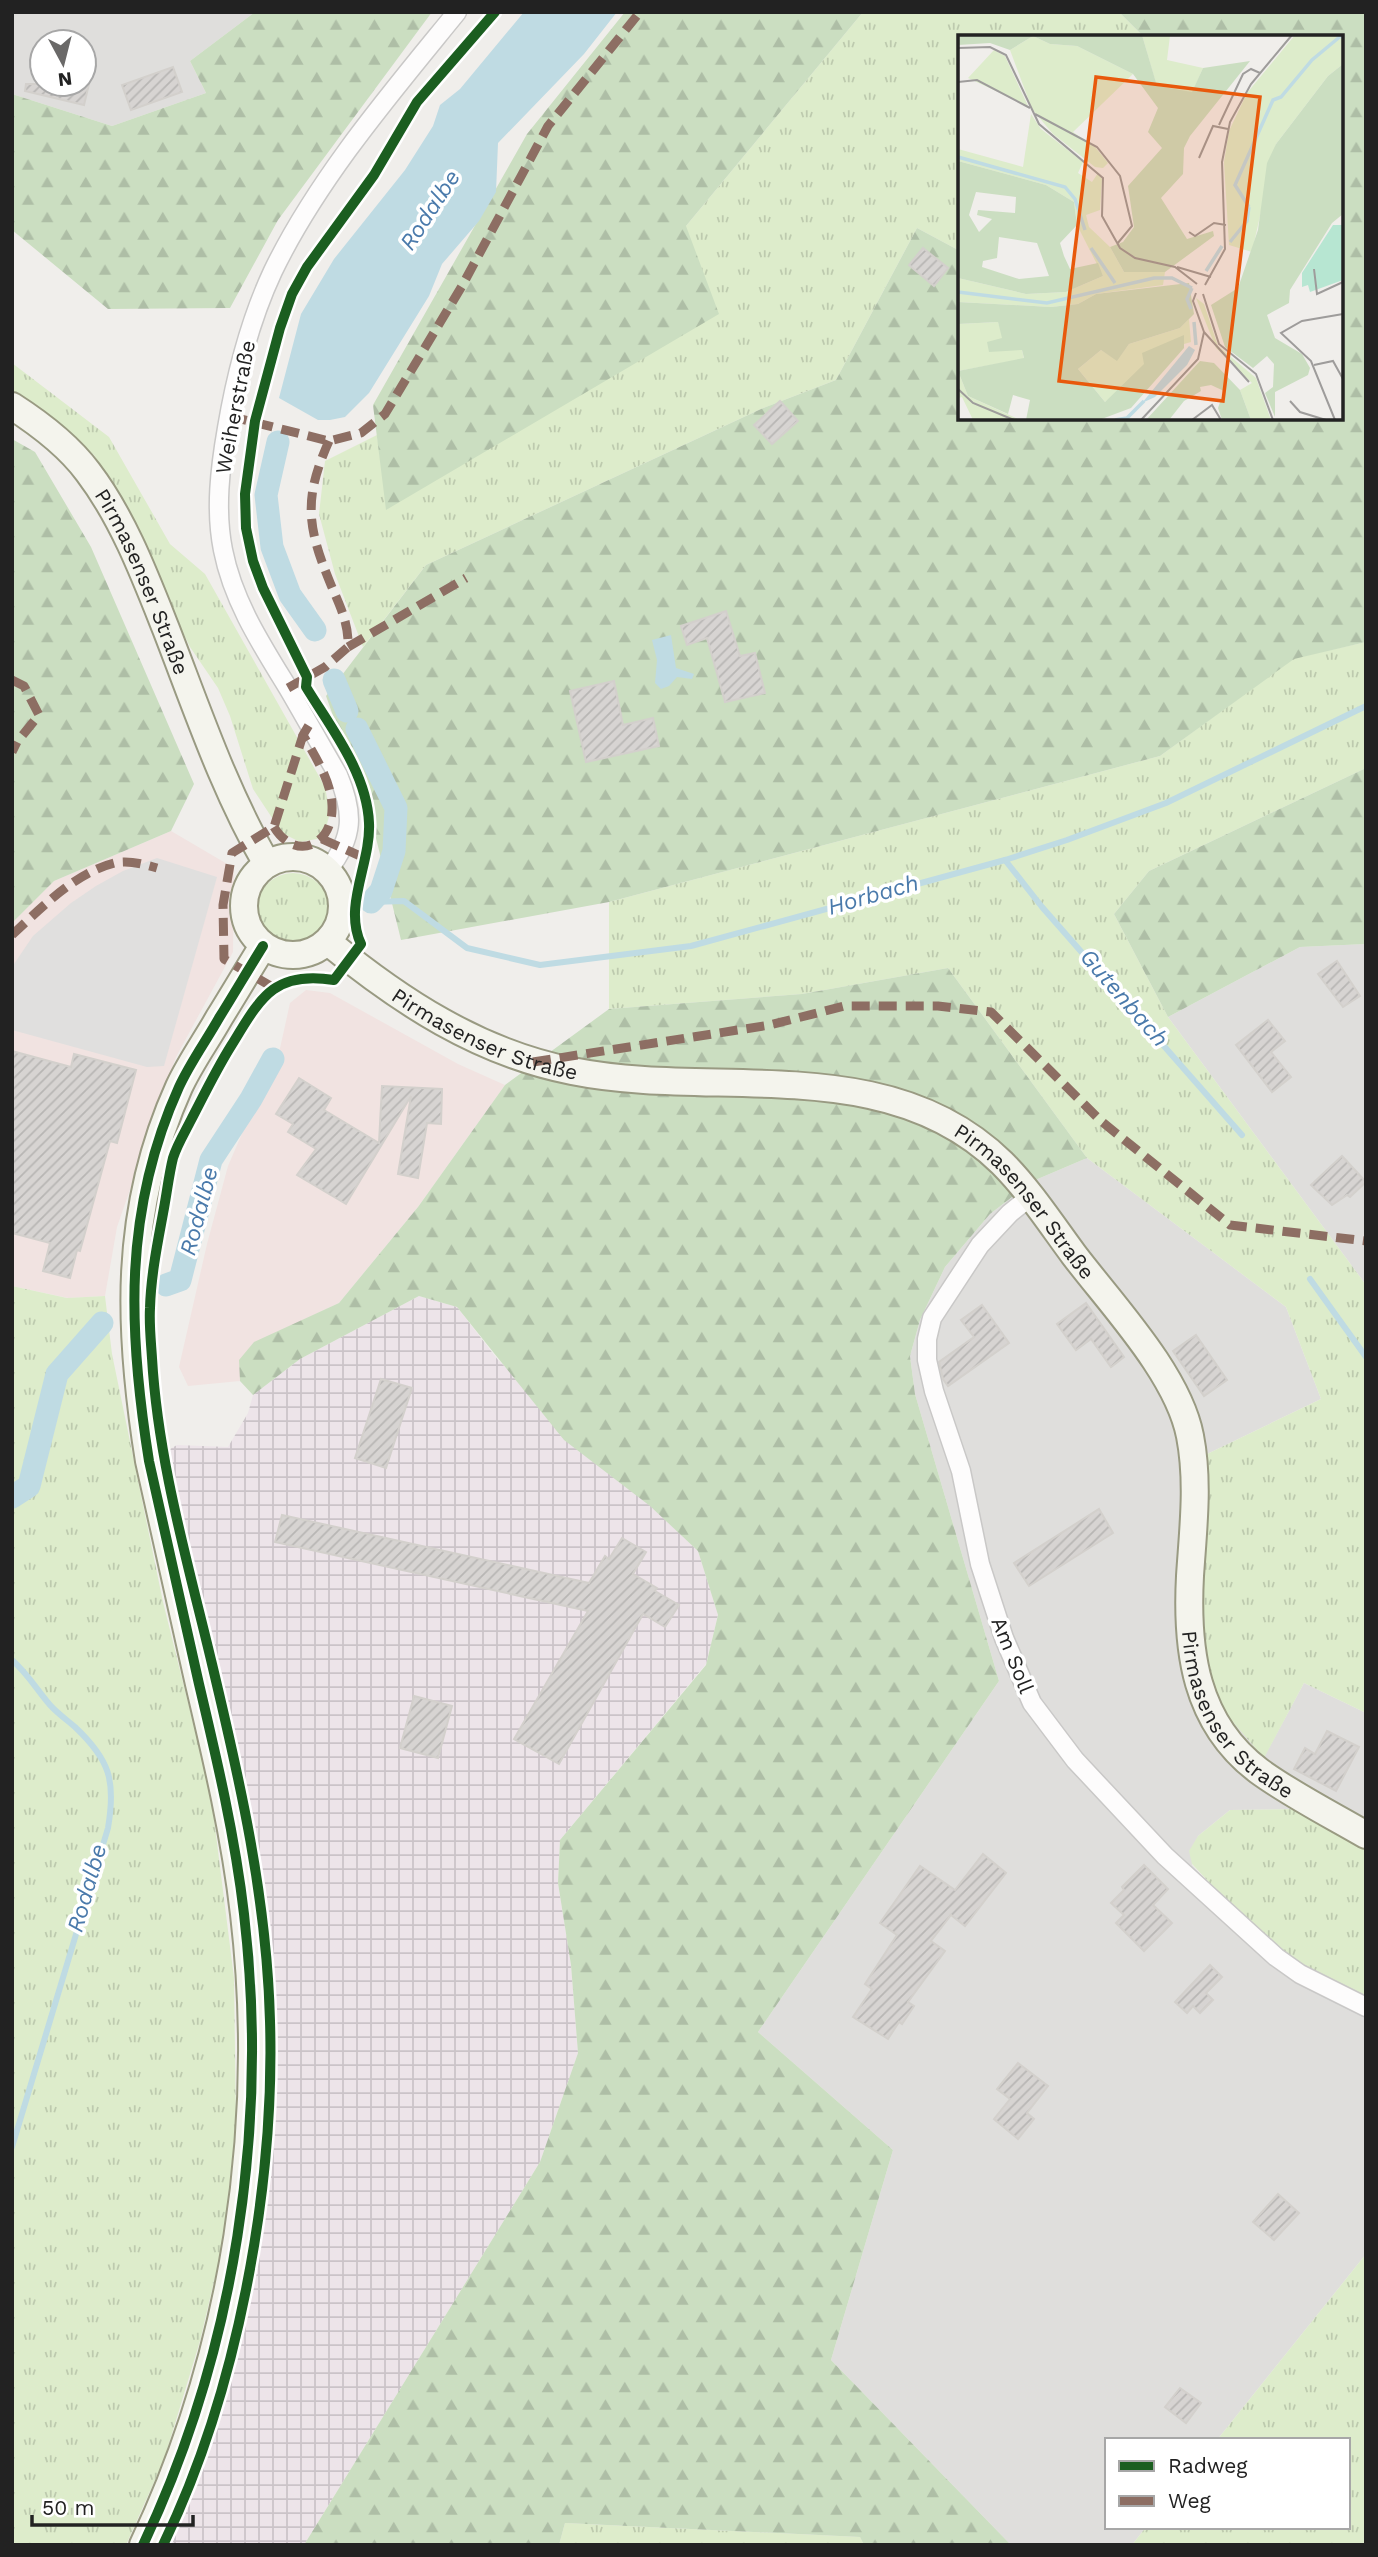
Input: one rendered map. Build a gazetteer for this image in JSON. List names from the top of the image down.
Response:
{
  "streets": {
    "main road": ["Pirmasenser Straße"],
    "street": ["Weiherstraße", "Am Soll"]
  },
  "crossings": [
    ["Weiherstraße", "Pirmasenser Straße"],
    ["Pirmasenser Straße", "Am Soll"]
  ],
  "water": ["Rodalbe", "Horbach", "Gutenbach"],
  "legend": ["Radweg", "Weg"],
  "scale_bar": "50 m",
  "north": "bottom"
}
